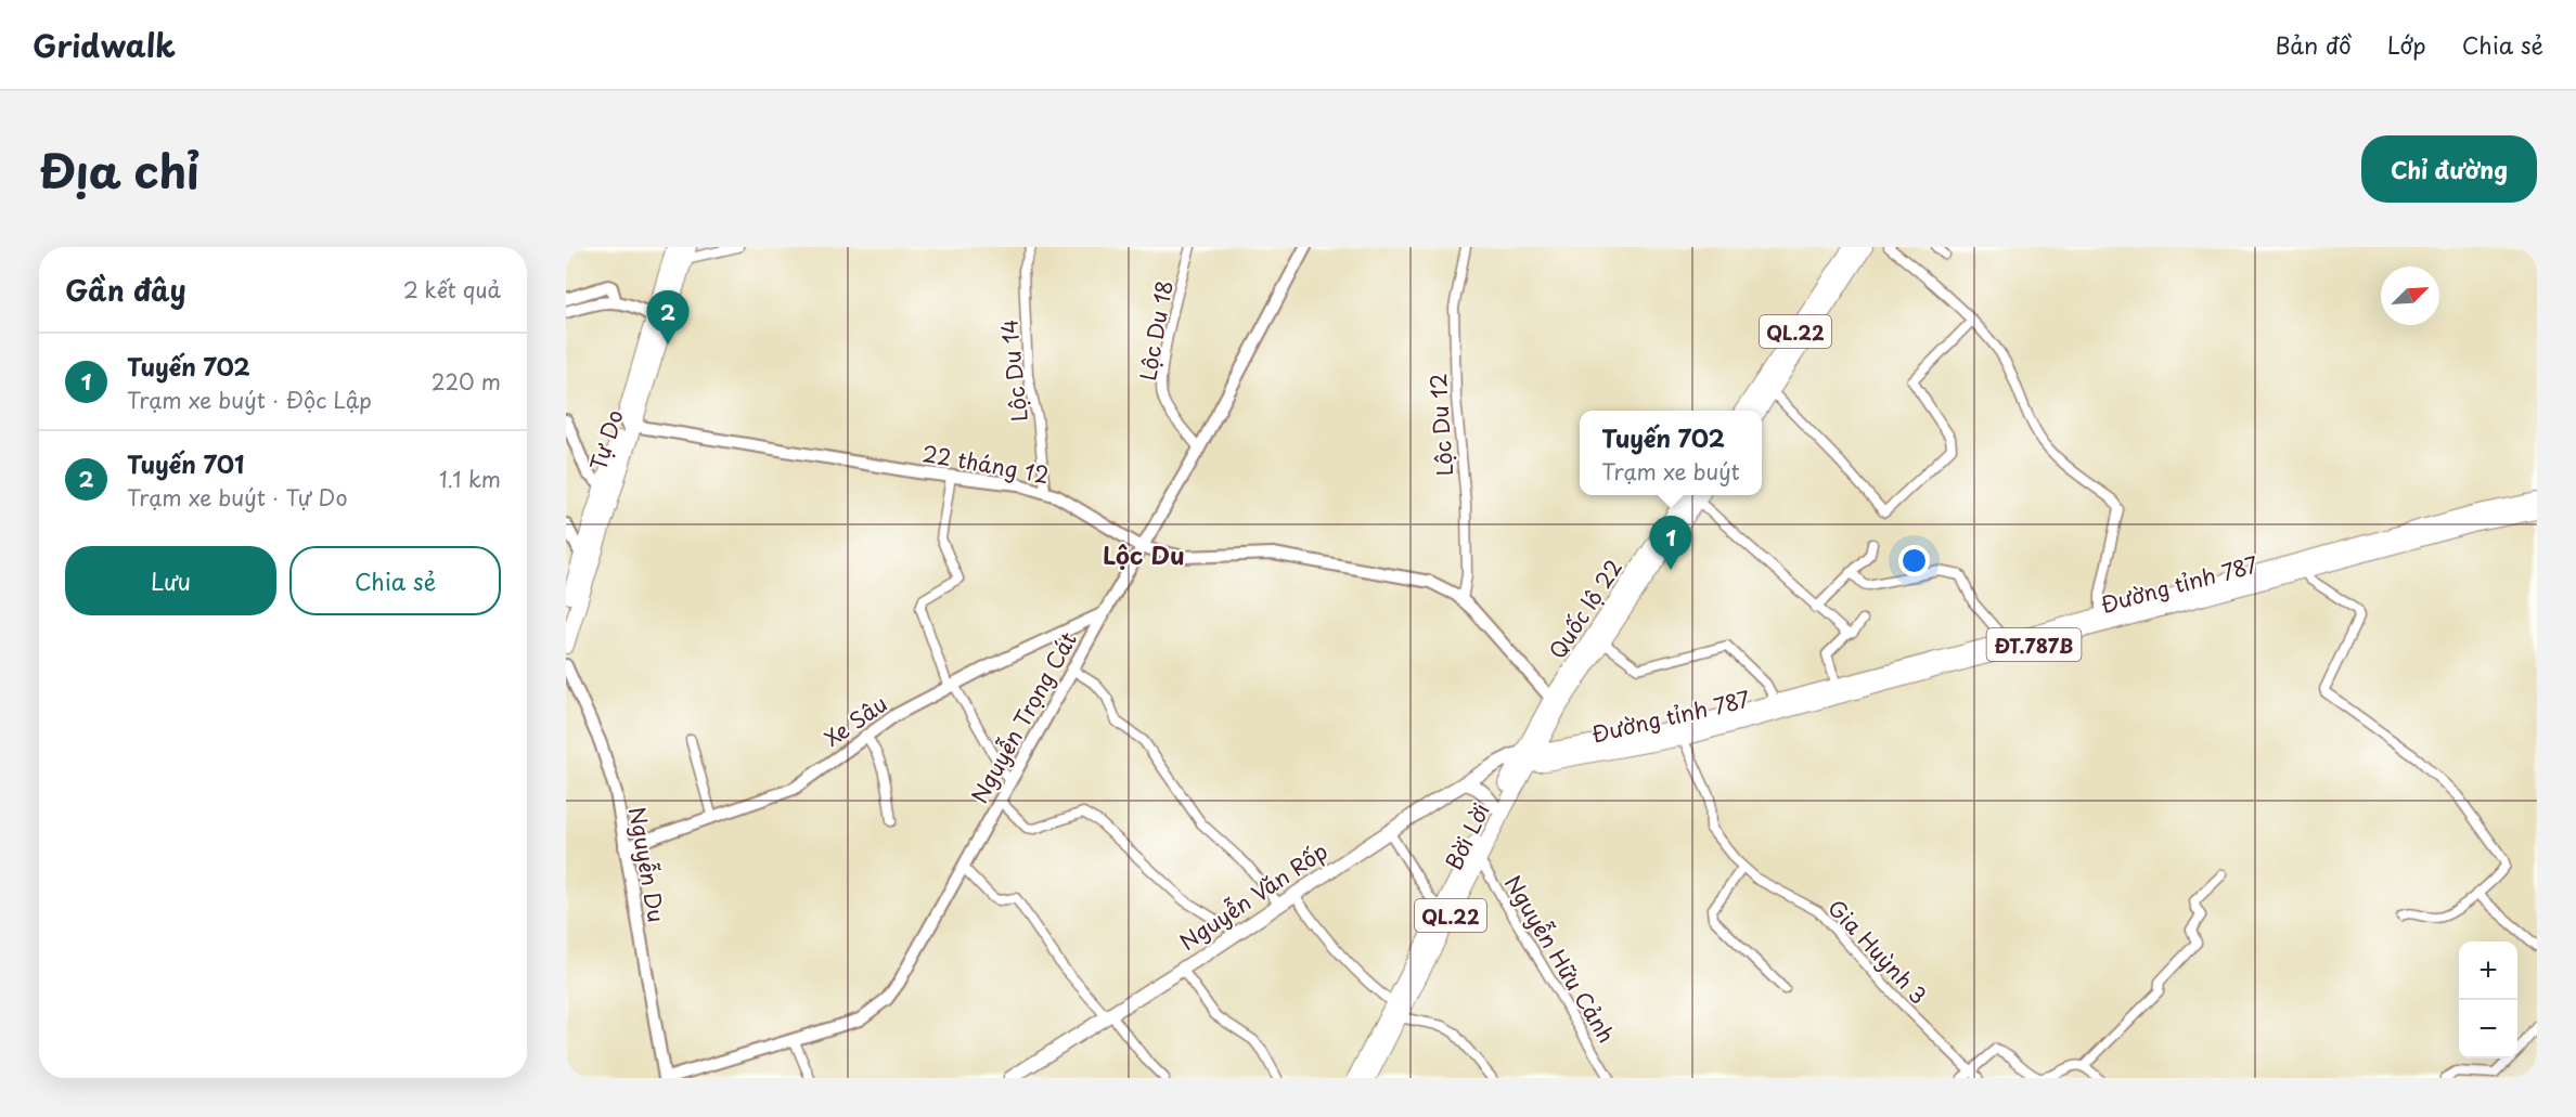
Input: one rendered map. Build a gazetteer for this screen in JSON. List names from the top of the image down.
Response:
{
  "streets": {
    "main road": [
      "QL.22",
      "Tự Do",
      "Đường tỉnh 787",
      "Quốc lộ 22",
      "ĐT.787B",
      "Bời Lời",
      "Nguyễn Văn Rốp"
    ],
    "street": [
      "Lộc Du 18",
      "Lộc Du 14",
      "Lộc Du 12",
      "22 tháng 12",
      "Nguyễn Trọng Cát",
      "Xe Sâu",
      "Nguyễn Du",
      "Gia Huỳnh 3",
      "Nguyễn Hữu Cảnh"
    ]
  },
  "crossings": [
    ["Lộc Du 18", "Nguyễn Trọng Cát"],
    ["QL.22", "22 tháng 12"],
    ["QL.22", "Quốc lộ 22"],
    ["Lộc Du 14", "22 tháng 12"],
    ["Lộc Du 12", "22 tháng 12"],
    ["Tự Do", "22 tháng 12"],
    ["22 tháng 12", "Quốc lộ 22"],
    ["22 tháng 12", "Nguyễn Trọng Cát"],
    ["Đường tỉnh 787", "Quốc lộ 22"],
    ["Đường tỉnh 787", "Bời Lời"],
    ["Đường tỉnh 787", "Nguyễn Văn Rốp"],
    ["Đường tỉnh 787", "Gia Huỳnh 3"],
    ["Quốc lộ 22", "Bời Lời"],
    ["Quốc lộ 22", "Nguyễn Văn Rốp"],
    ["Nguyễn Trọng Cát", "Xe Sâu"],
    ["Nguyễn Trọng Cát", "Nguyễn Du"],
    ["Xe Sâu", "Nguyễn Du"],
    ["Bời Lời", "Nguyễn Văn Rốp"],
    ["Bời Lời", "Nguyễn Hữu Cảnh"]
  ],
  "districts": ["Lộc Du"],
  "north": "top right",
  "page": {
    "header": "Gridwalk",
    "nav": ["Bản đồ", "Lớp", "Chia sẻ"],
    "title": "Địa chỉ",
    "buttons": [
      "Chỉ đường",
      ["Lưu", "Chia sẻ"]
    ],
    "heading": ["Gần đây", "2 kết quả"],
    "pins": ["2", "1"],
    "list": [
      {
        "mark": "1",
        "name": "Tuyến 702",
        "note": "Trạm xe buýt · Độc Lập",
        "value": "220 m"
      },
      {
        "mark": "2",
        "name": "Tuyến 701",
        "note": "Trạm xe buýt · Tự Do",
        "value": "1.1 km"
      }
    ],
    "popup": ["Tuyến 702", "Trạm xe buýt"],
    "map_buttons": ["+", "−"]
  }
}
